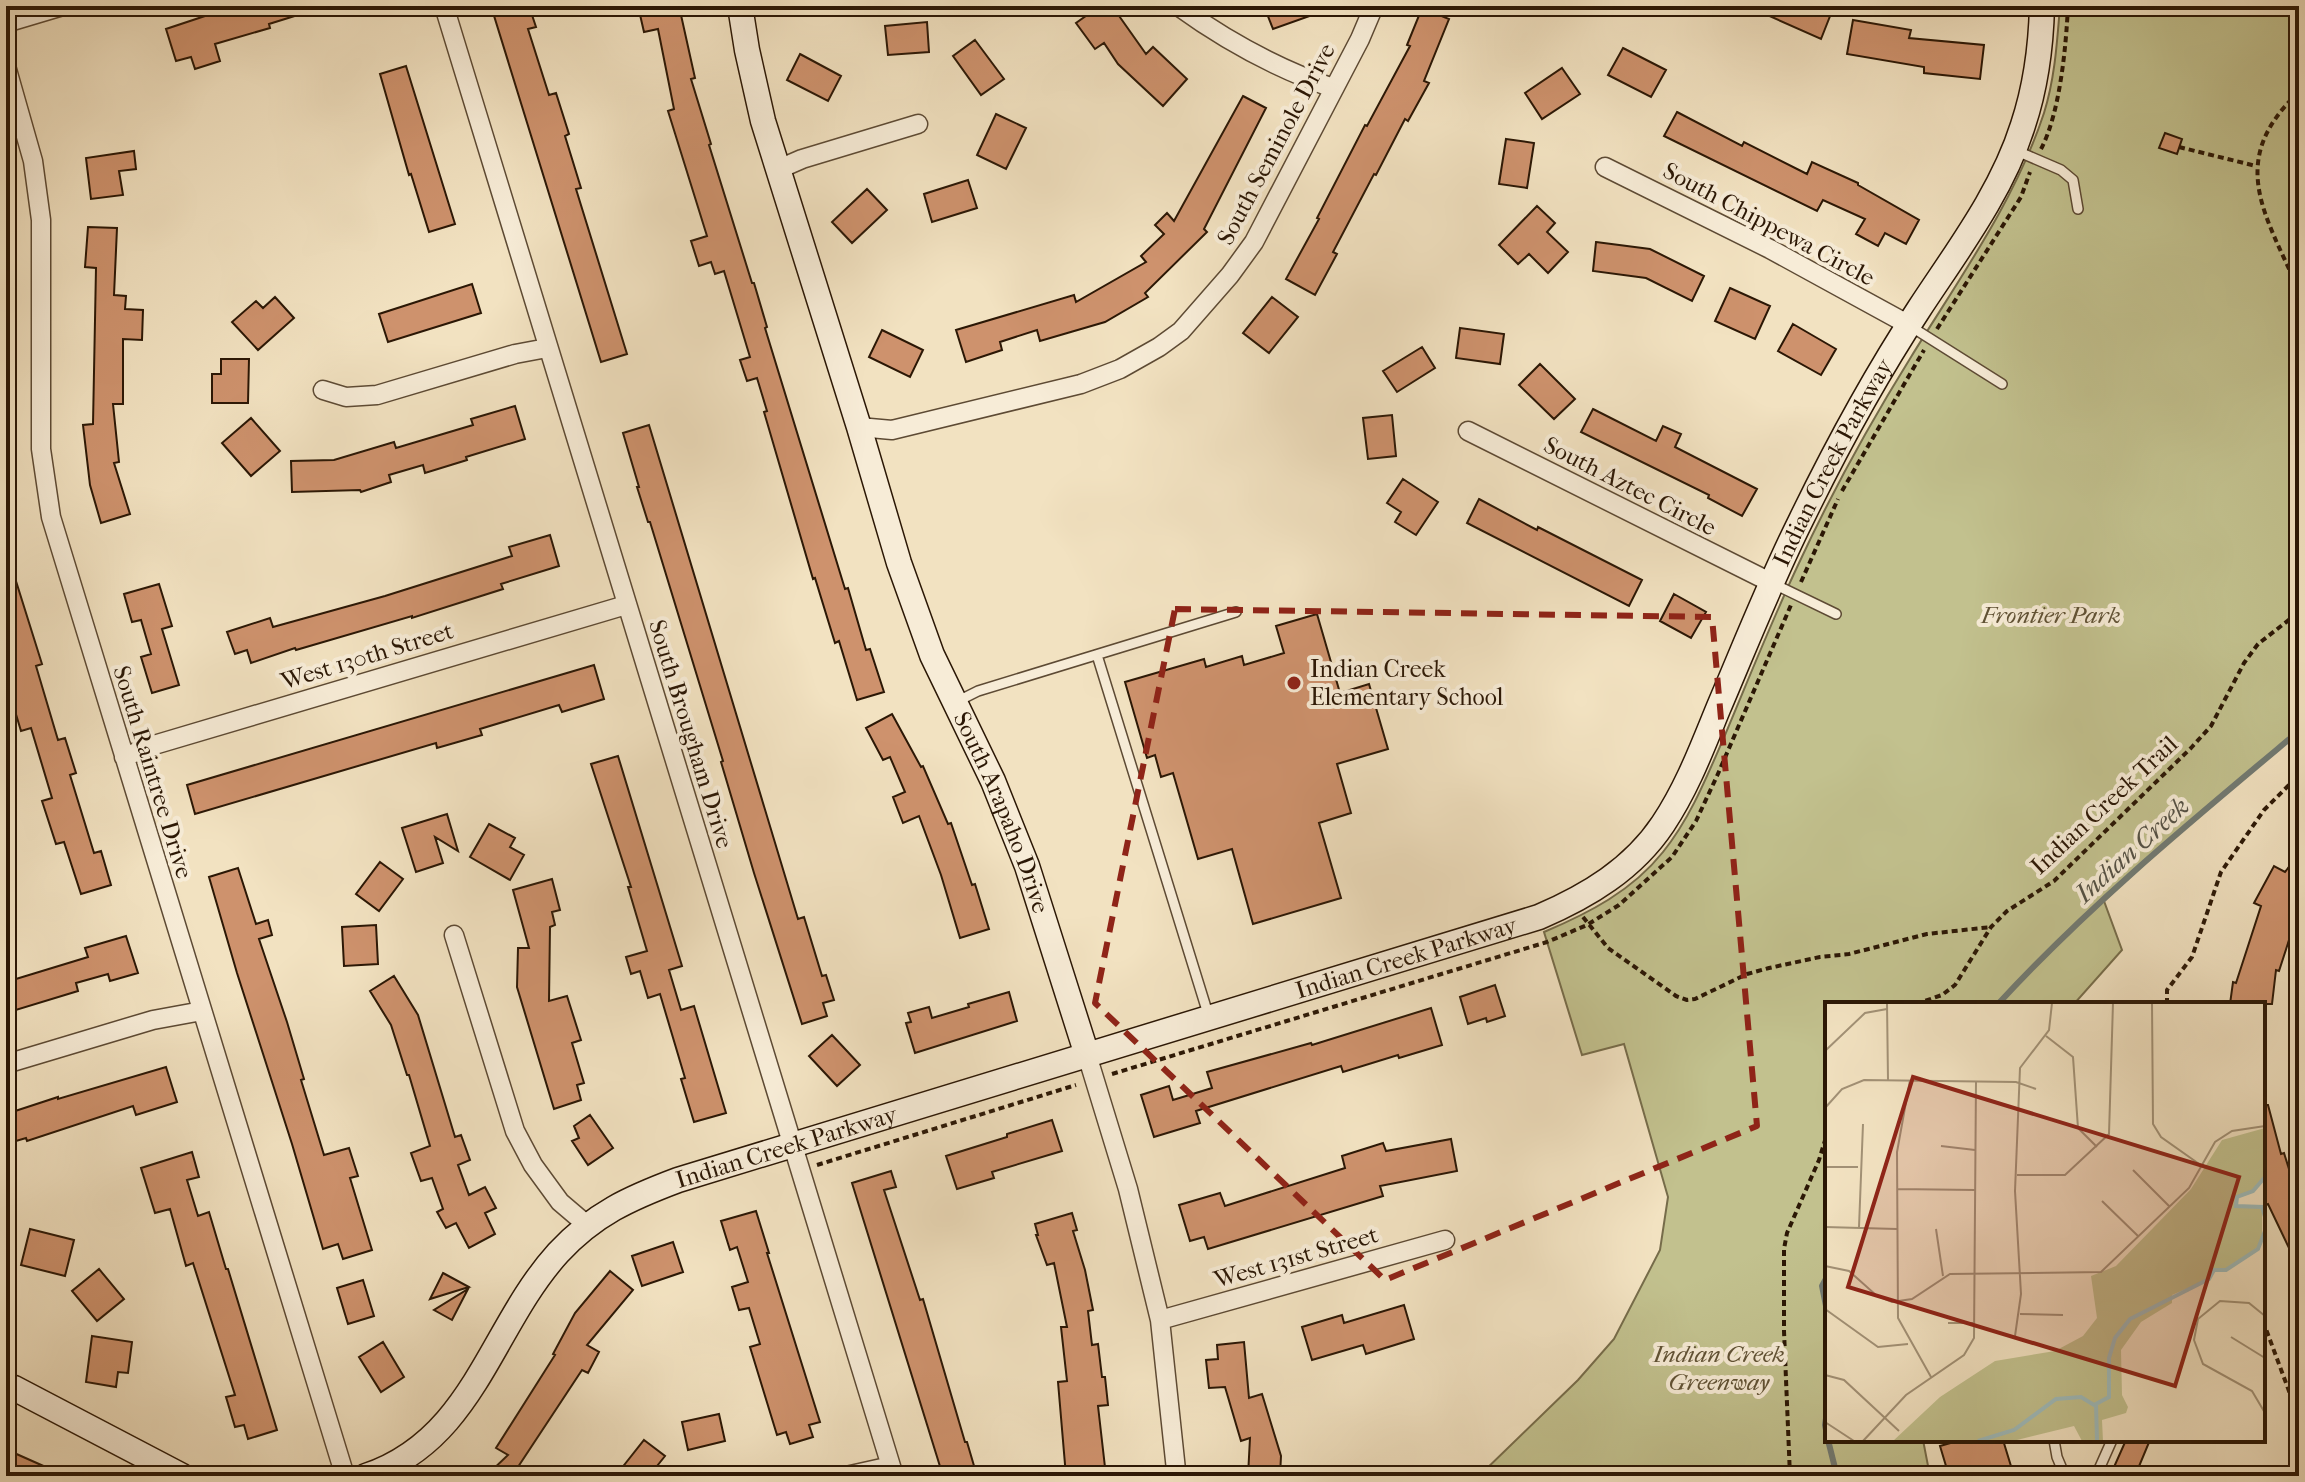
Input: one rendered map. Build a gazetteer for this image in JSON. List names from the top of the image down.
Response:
{
  "streets": {
    "street": [
      "South Seminole Drive",
      "South Chippewa Circle",
      "Indian Creek Parkway",
      "South Aztec Circle",
      "West 130th Street",
      "South Brougham Drive",
      "South Raintree Drive",
      "South Arapaho Drive",
      "West 131st Street"
    ],
    "path": ["Indian Creek Trail"]
  },
  "crossings": [
    ["South Seminole Drive", "South Arapaho Drive"],
    ["South Chippewa Circle", "Indian Creek Parkway"],
    ["Indian Creek Parkway", "South Aztec Circle"],
    ["Indian Creek Parkway", "South Brougham Drive"],
    ["Indian Creek Parkway", "South Arapaho Drive"],
    ["West 130th Street", "South Brougham Drive"],
    ["West 130th Street", "South Raintree Drive"],
    ["South Arapaho Drive", "West 131st Street"]
  ],
  "water": ["Indian Creek"],
  "parks": ["Frontier Park", "Indian Creek Greenway"],
  "places": ["Indian Creek Elementary School"]
}
